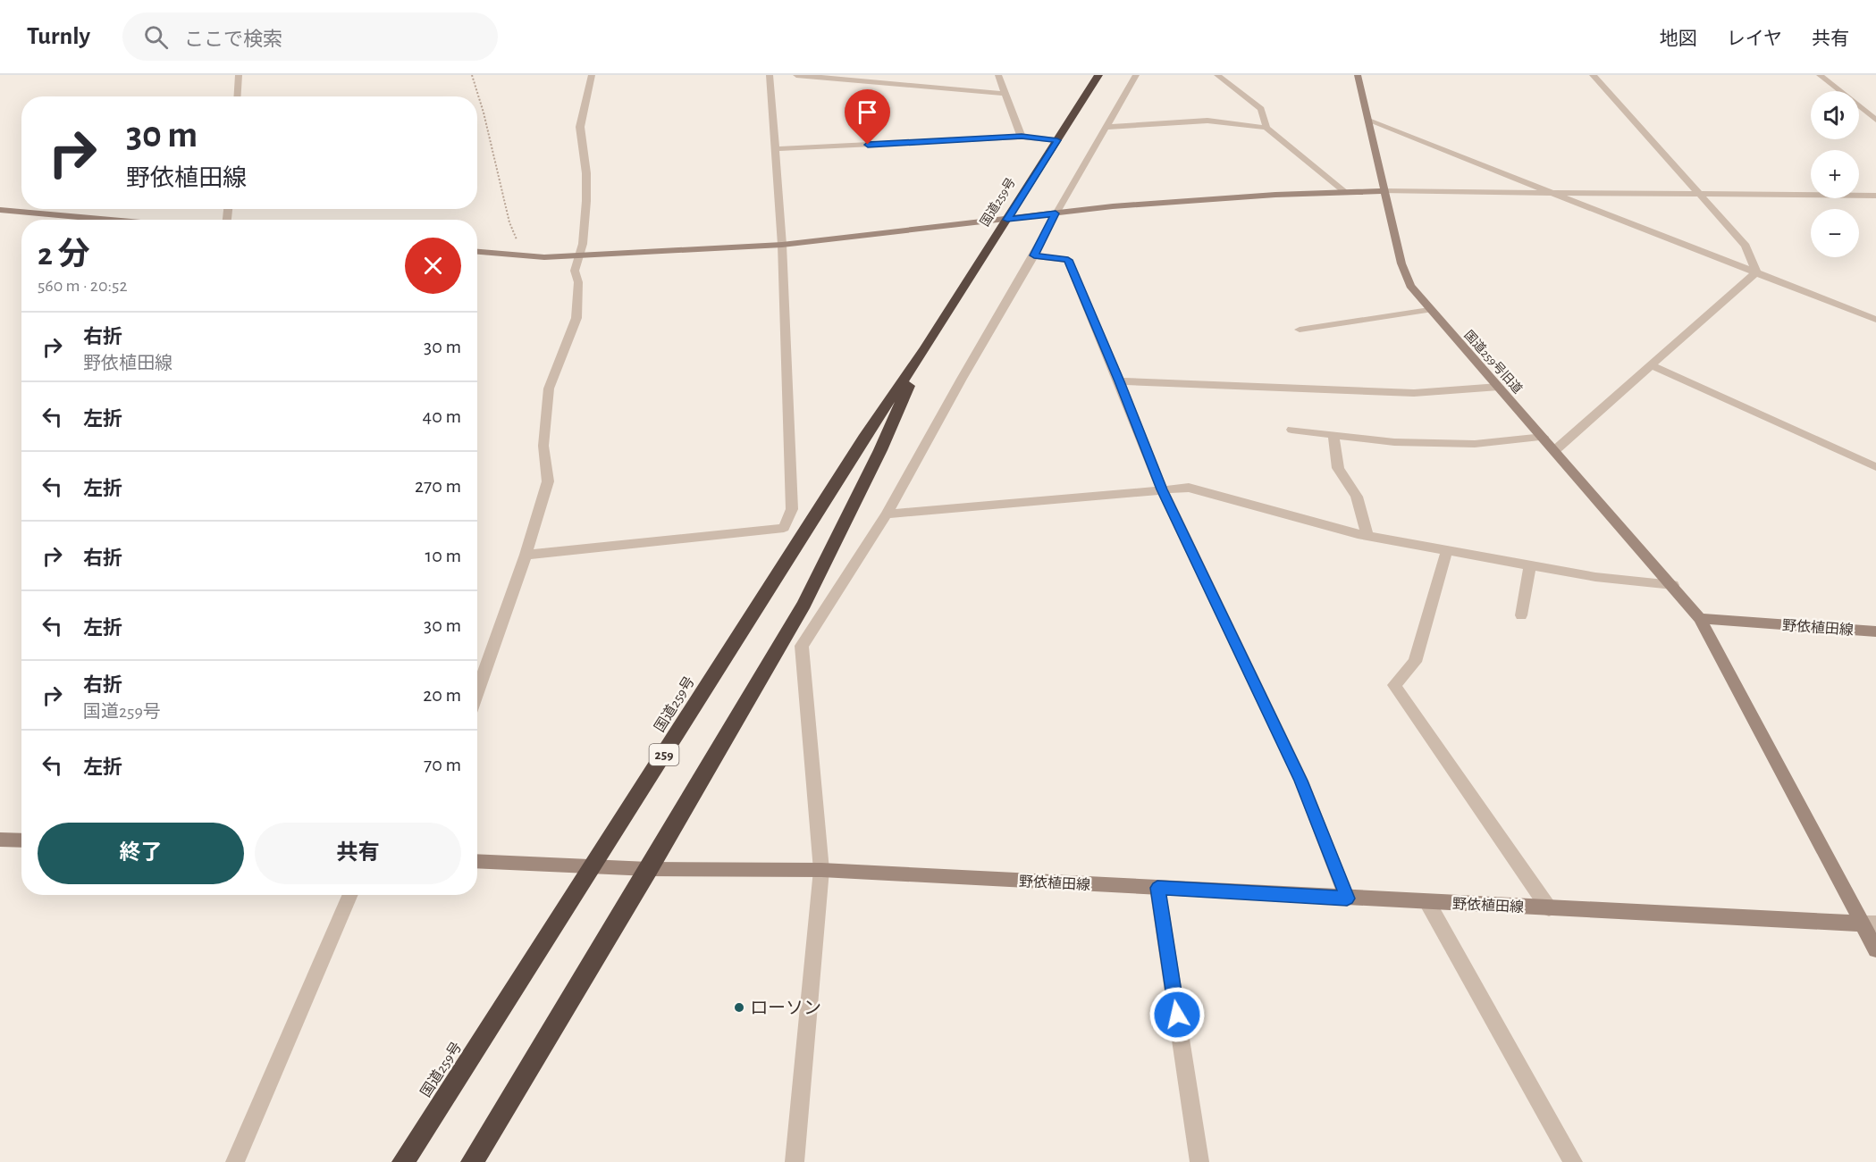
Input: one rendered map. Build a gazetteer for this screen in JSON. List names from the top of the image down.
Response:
{
  "streets": {
    "highway": ["国道259号", "259"],
    "street": ["国道259号旧道", "野依植田線"]
  },
  "crossings": [
    ["国道259号", "野依植田線"],
    ["国道259号旧道", "野依植田線"]
  ],
  "places": ["ローソン"],
  "page": {
    "header": "Turnly",
    "search": "ここで検索",
    "nav": ["地図", "レイヤ", "共有"],
    "map_buttons": ["+", "−"],
    "turn": ["30 m", "野依植田線"],
    "heading": ["2 分", "560 m · 20:52"],
    "list": [
      {
        "name": "右折",
        "note": "野依植田線",
        "value": "30 m"
      },
      {
        "name": "左折",
        "value": "40 m"
      },
      {
        "name": "左折",
        "value": "270 m"
      },
      {
        "name": "右折",
        "value": "10 m"
      },
      {
        "name": "左折",
        "value": "30 m"
      },
      {
        "name": "右折",
        "note": "国道259号",
        "value": "20 m"
      },
      {
        "name": "左折",
        "value": "70 m"
      }
    ],
    "buttons": ["終了", "共有"]
  }
}
